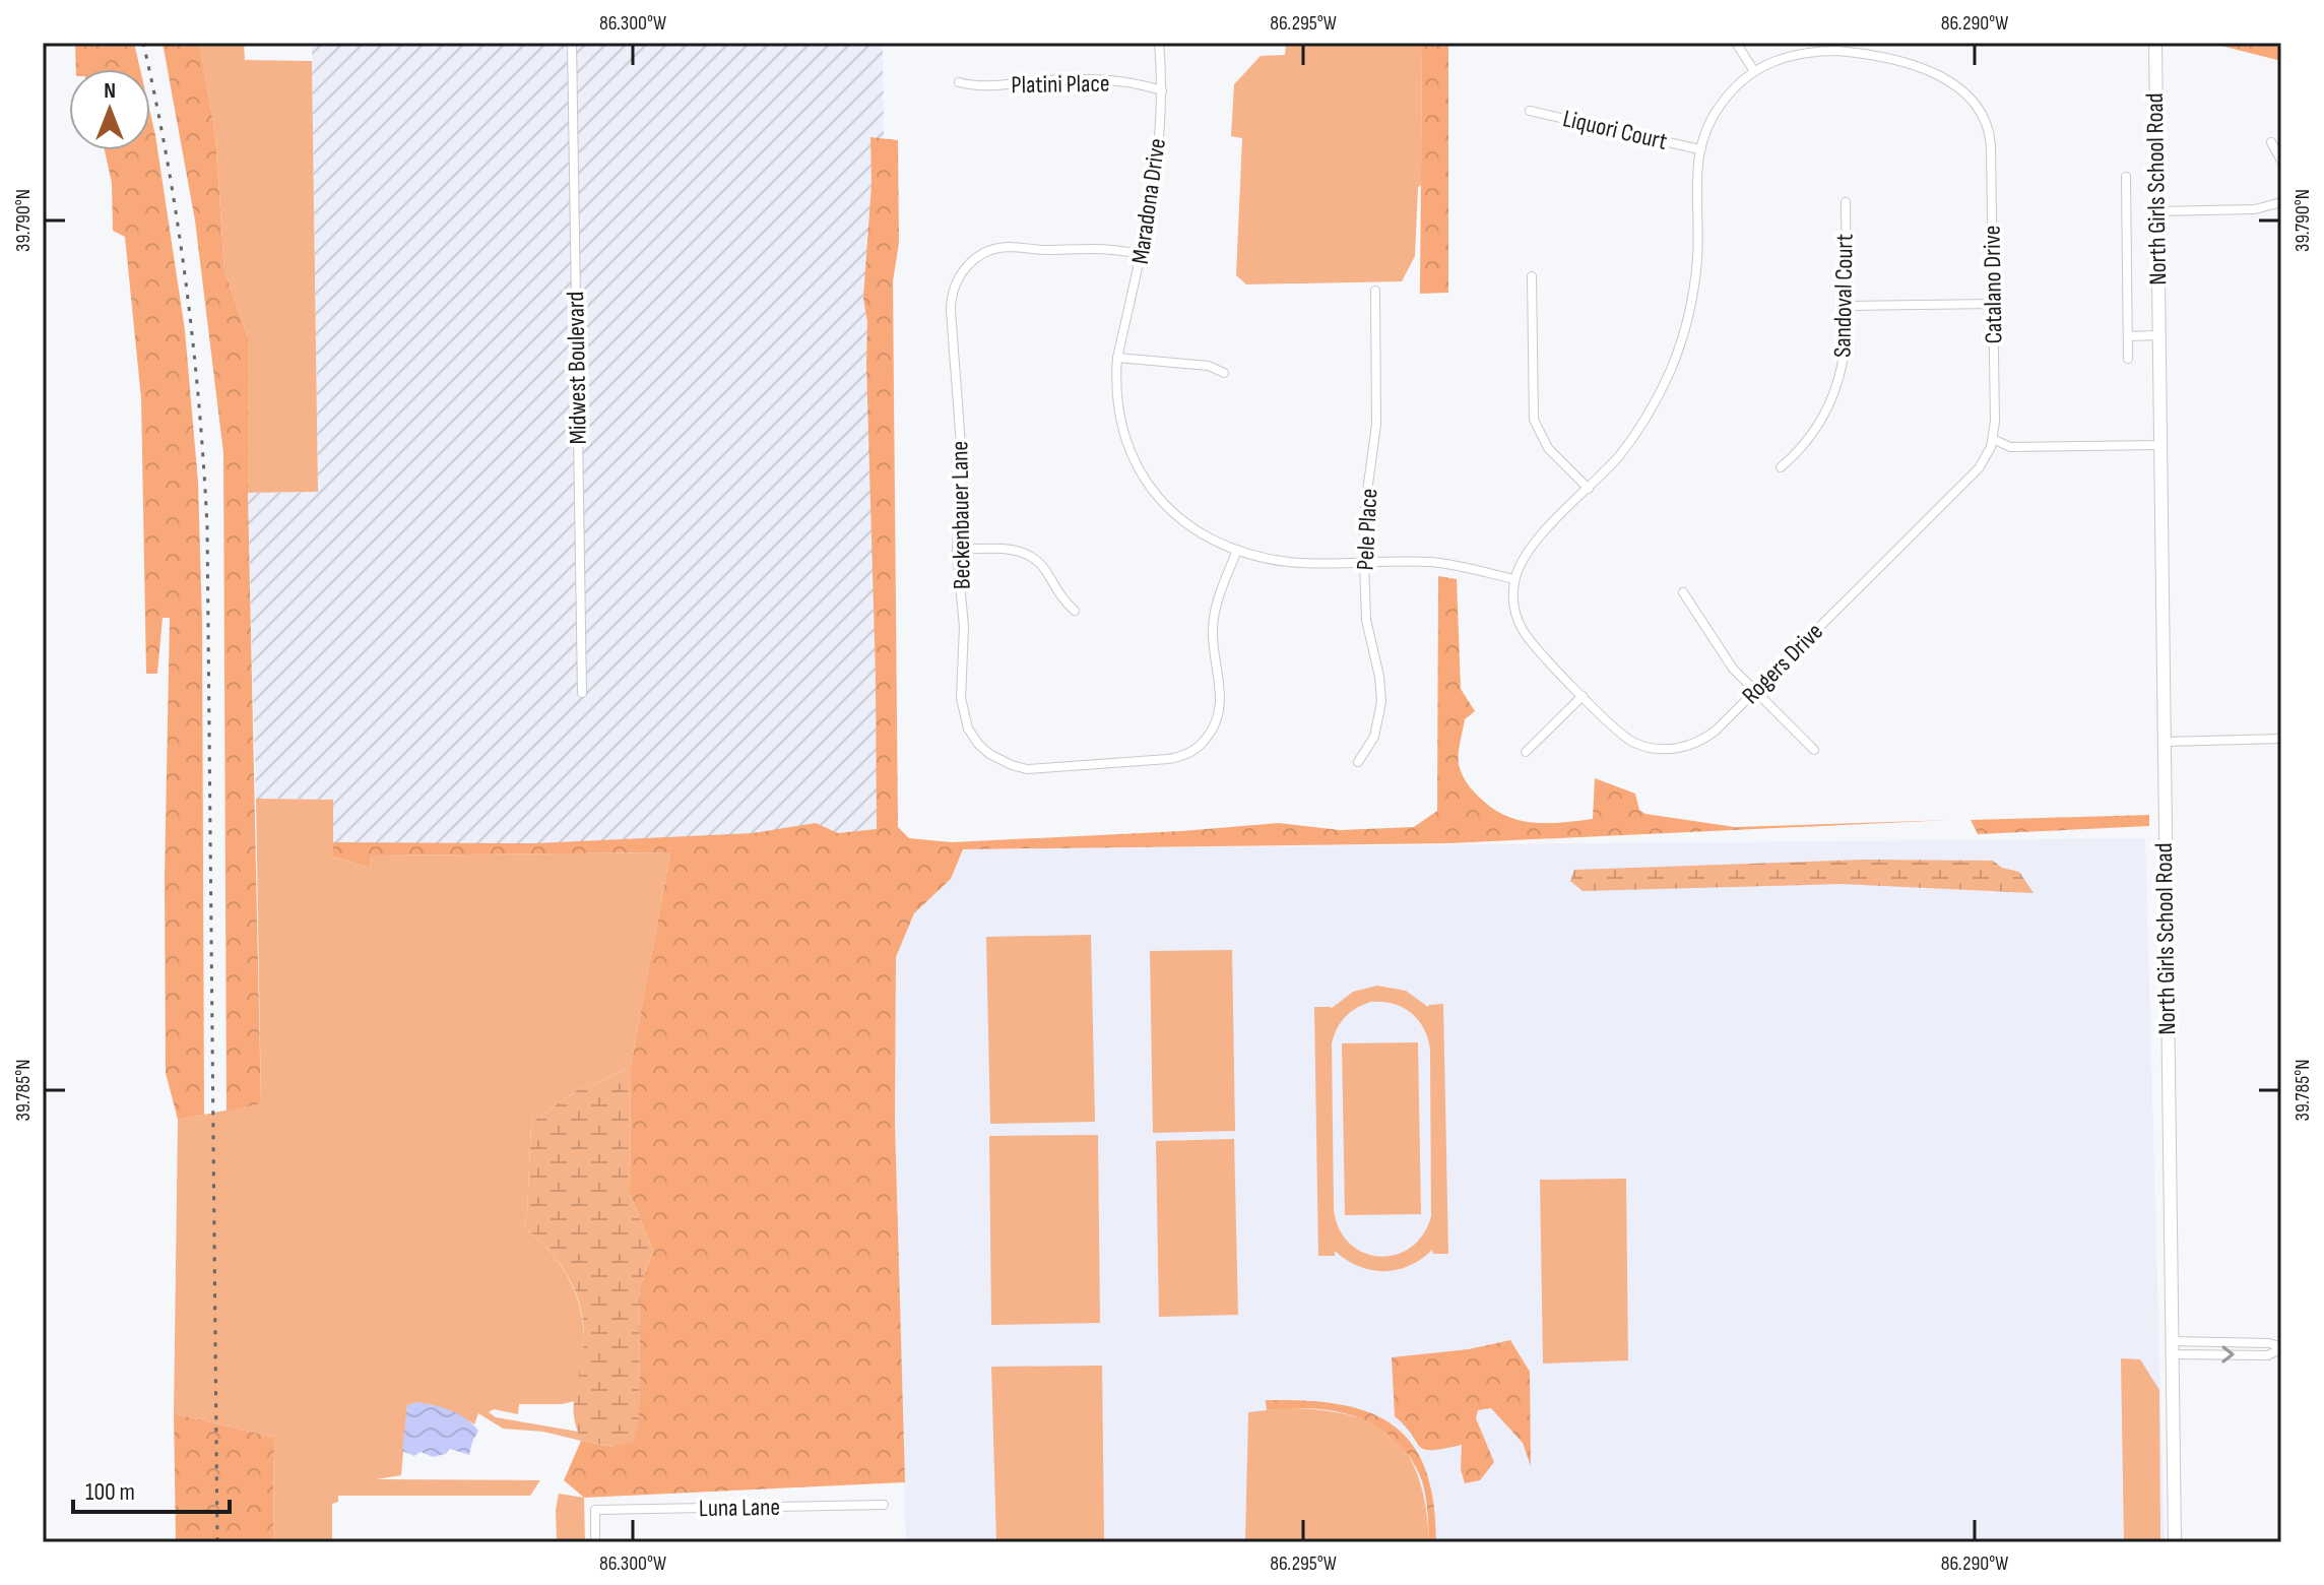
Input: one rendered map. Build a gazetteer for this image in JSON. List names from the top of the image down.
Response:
{
  "streets": {
    "main road": ["North Girls School Road"],
    "street": [
      "Platini Place",
      "Liquori Court",
      "Maradona Drive",
      "Catalano Drive",
      "Sandoval Court",
      "Midwest Boulevard",
      "Beckenbauer Lane",
      "Pele Place",
      "Rogers Drive",
      "Luna Lane"
    ]
  },
  "crossings": [
    ["Platini Place", "Maradona Drive"],
    ["Maradona Drive", "Beckenbauer Lane"],
    ["Maradona Drive", "Pele Place"],
    ["Maradona Drive", "Rogers Drive"],
    ["Catalano Drive", "Rogers Drive"]
  ],
  "scale_bar": "100 m",
  "north": "top",
  "coordinates": [
    "86.300°W",
    "86.295°W",
    "86.290°W",
    "39.790°N",
    "39.785°N"
  ]
}
